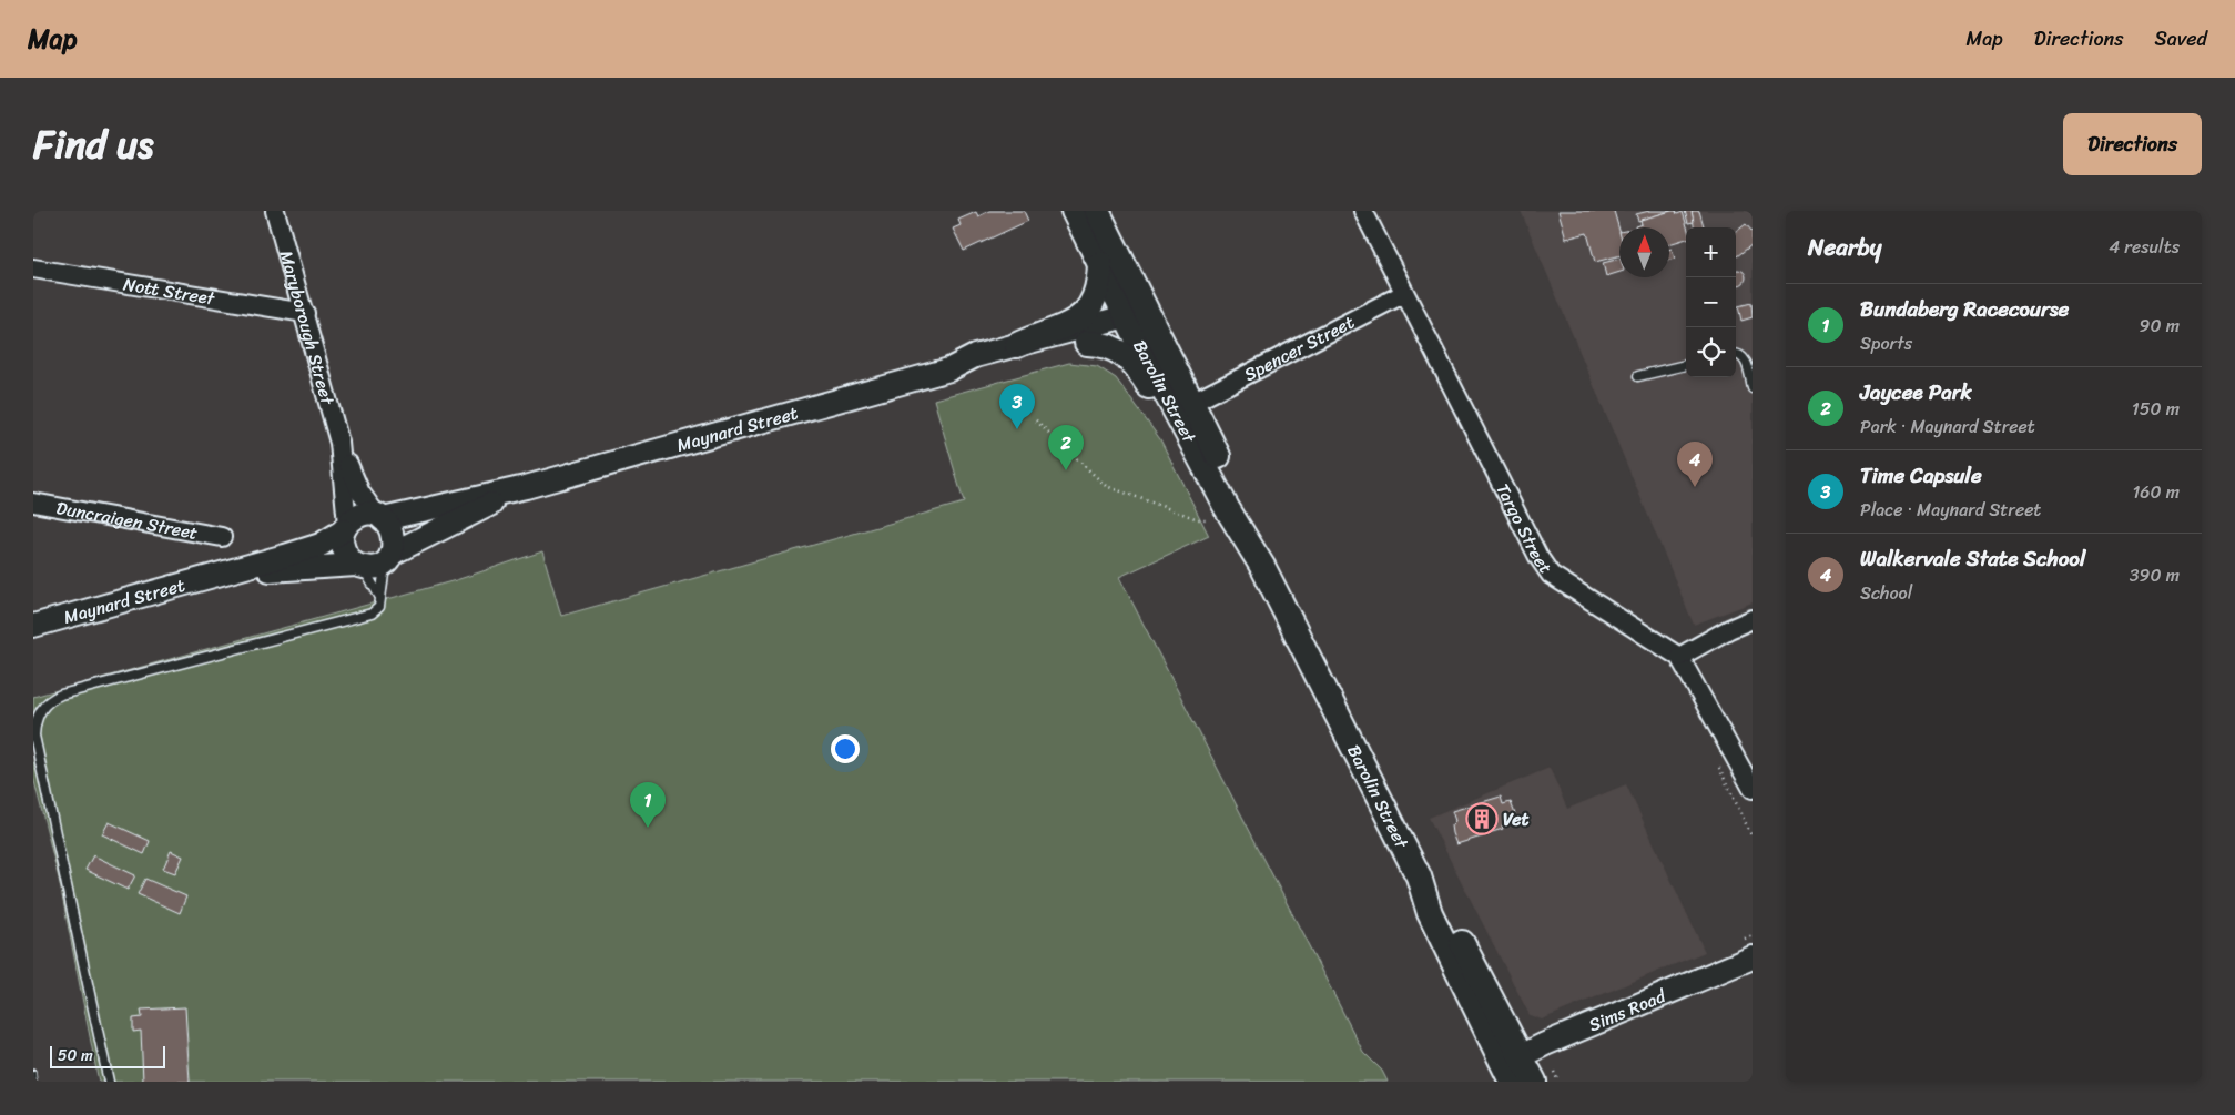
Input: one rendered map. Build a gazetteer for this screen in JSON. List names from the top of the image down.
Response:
{
  "streets": {
    "main road": ["Barolin Street"],
    "street": [
      "Nott Street",
      "Maryborough Street",
      "Spencer Street",
      "Maynard Street",
      "Duncraigen Street",
      "Targo Street",
      "Sims Road"
    ]
  },
  "crossings": [
    ["Nott Street", "Maryborough Street"],
    ["Maryborough Street", "Maynard Street"],
    ["Spencer Street", "Barolin Street"],
    ["Spencer Street", "Targo Street"],
    ["Barolin Street", "Maynard Street"],
    ["Barolin Street", "Sims Road"]
  ],
  "places": {
    "building": ["Vet"]
  },
  "scale_bar": "50 m",
  "north": "top",
  "page": {
    "header": "Map",
    "nav": ["Map", "Directions", "Saved"],
    "title": "Find us",
    "buttons": "Directions",
    "heading": ["Nearby", "4 results"],
    "map_buttons": ["+", "−"],
    "list": [
      {
        "mark": "1",
        "name": "Bundaberg Racecourse",
        "note": "Sports",
        "value": "90 m"
      },
      {
        "mark": "2",
        "name": "Jaycee Park",
        "note": "Park · Maynard Street",
        "value": "150 m"
      },
      {
        "mark": "3",
        "name": "Time Capsule",
        "note": "Place · Maynard Street",
        "value": "160 m"
      },
      {
        "mark": "4",
        "name": "Walkervale State School",
        "note": "School",
        "value": "390 m"
      }
    ],
    "pins": [
      "3",
      "2",
      "4",
      "1"
    ],
    "scale": "50 m"
  }
}
